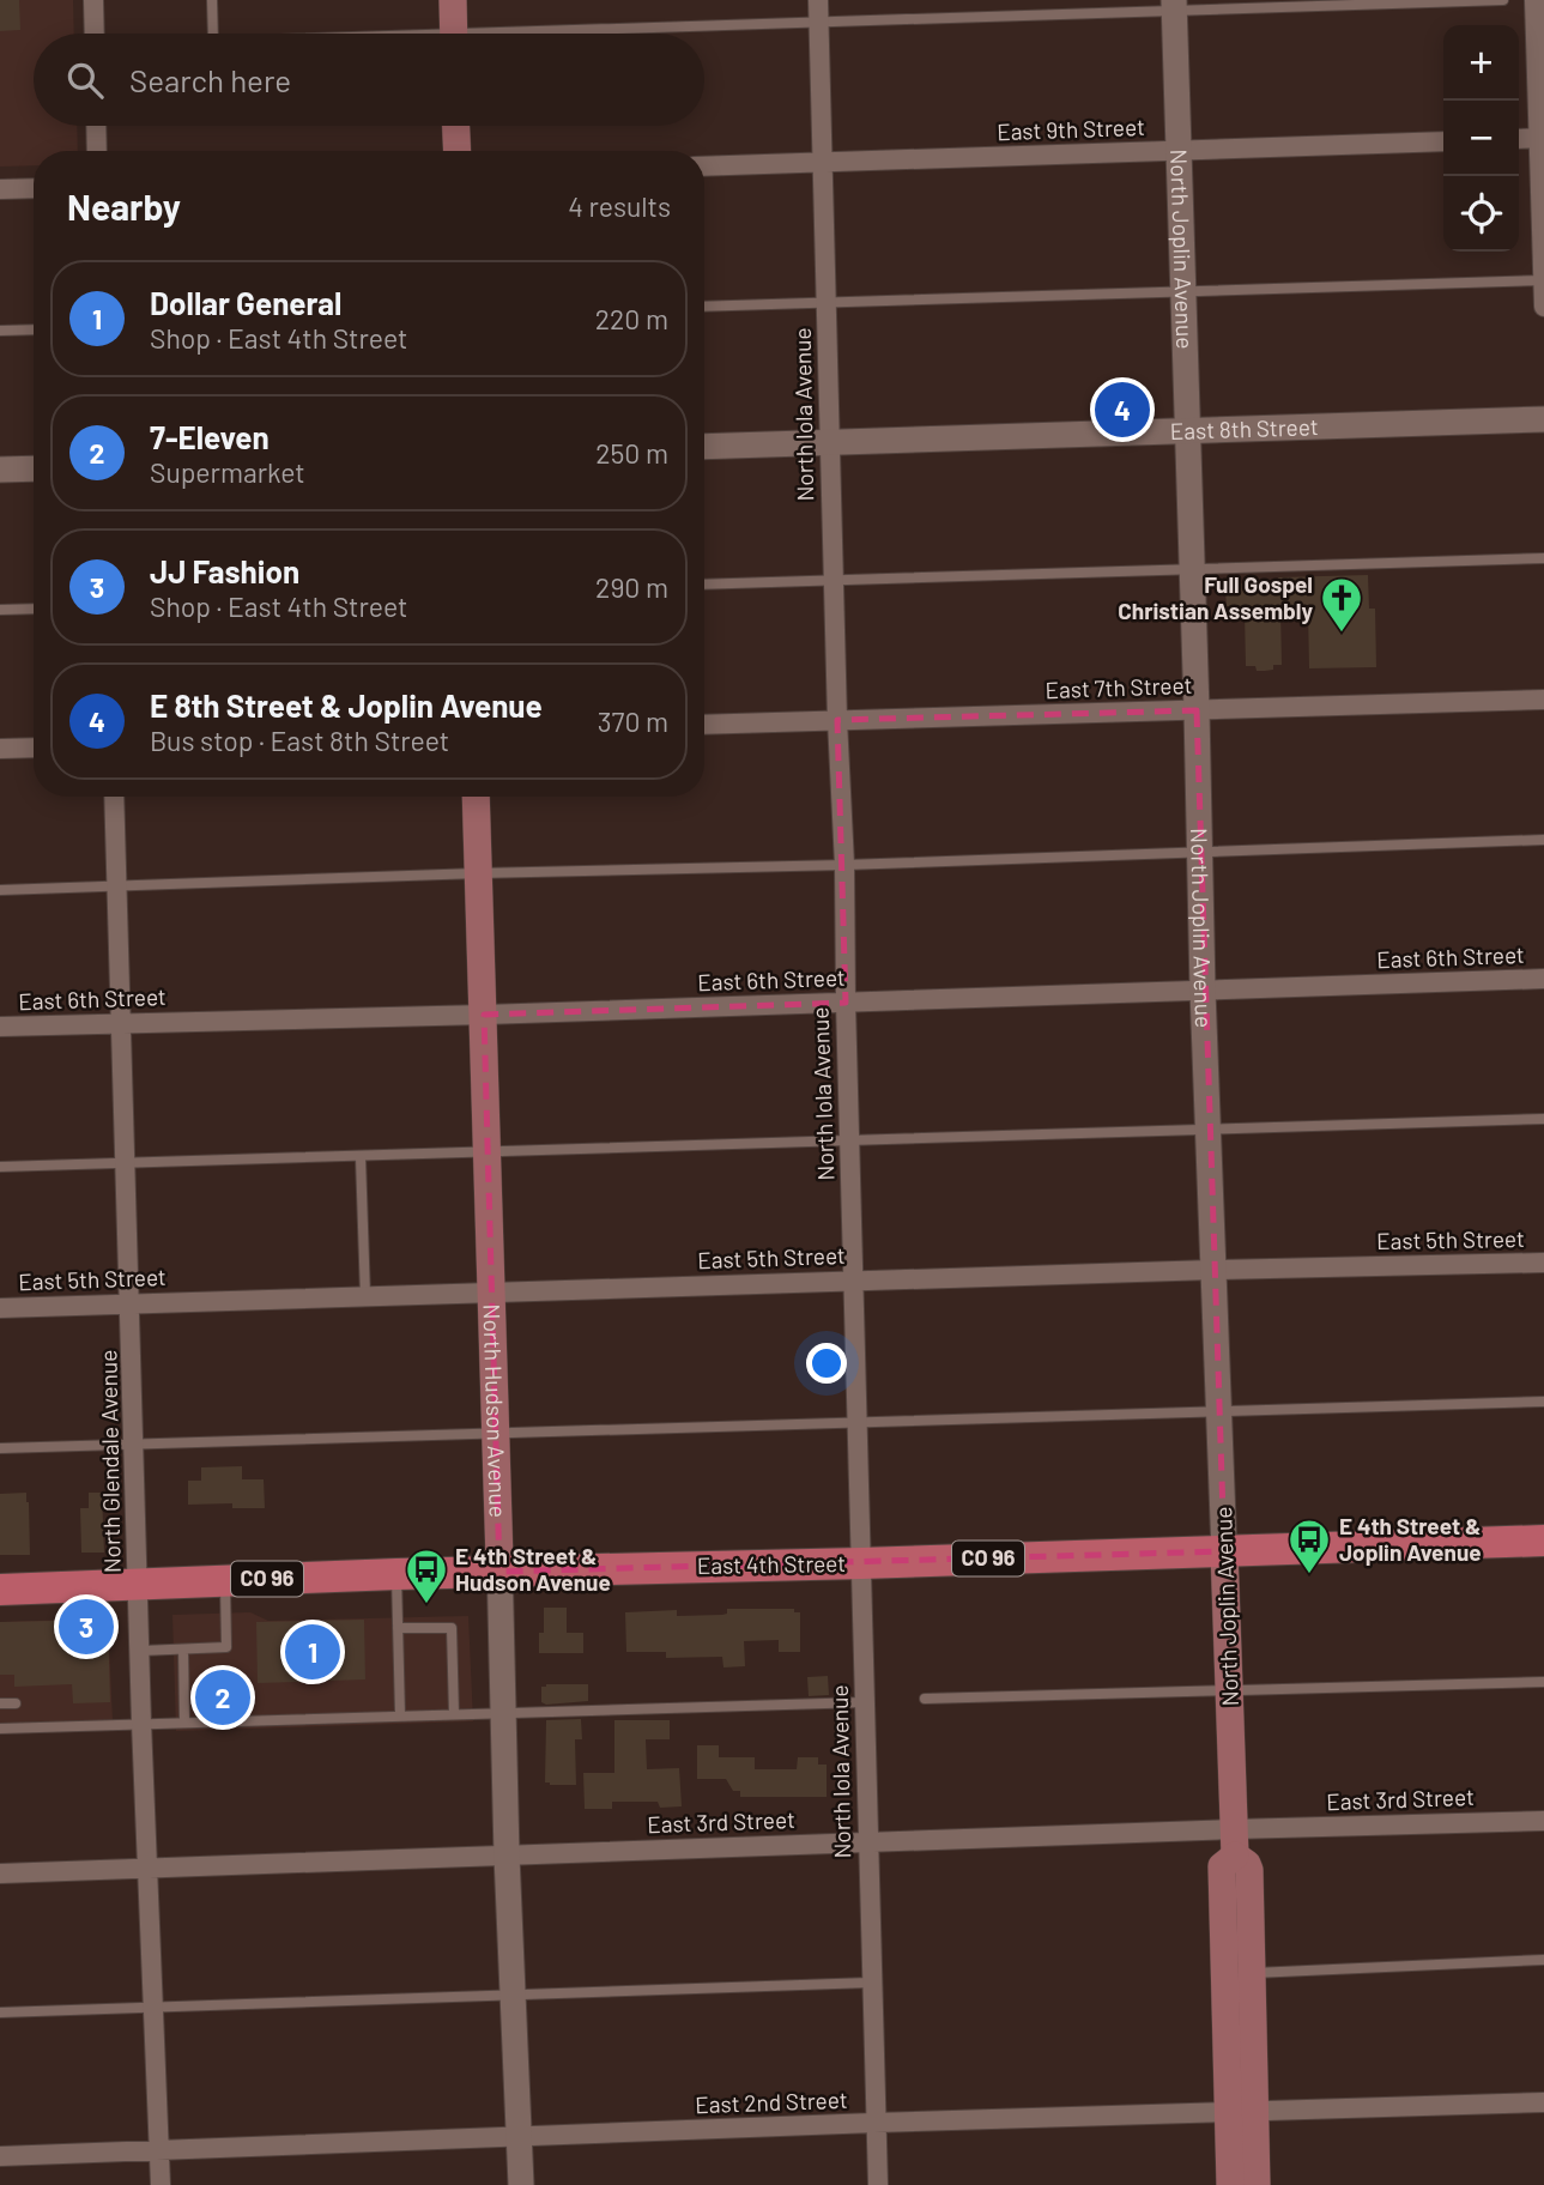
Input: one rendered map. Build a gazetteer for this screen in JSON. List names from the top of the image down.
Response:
{
  "streets": {
    "main road": [
      "North Joplin Avenue",
      "North Hudson Avenue",
      "CO 96",
      "East 4th Street"
    ],
    "street": [
      "East 9th Street",
      "North Iola Avenue",
      "East 8th Street",
      "East 7th Street",
      "East 6th Street",
      "East 5th Street",
      "North Glendale Avenue",
      "East 3rd Street",
      "East 2nd Street"
    ]
  },
  "crossings": [
    ["East 9th Street", "North Joplin Avenue"],
    ["East 9th Street", "North Iola Avenue"],
    ["North Joplin Avenue", "East 8th Street"],
    ["North Joplin Avenue", "East 7th Street"],
    ["North Joplin Avenue", "East 6th Street"],
    ["North Joplin Avenue", "East 5th Street"],
    ["North Joplin Avenue", "East 4th Street"],
    ["North Joplin Avenue", "East 3rd Street"],
    ["North Joplin Avenue", "East 2nd Street"],
    ["North Iola Avenue", "East 8th Street"],
    ["North Iola Avenue", "East 7th Street"],
    ["North Iola Avenue", "East 6th Street"],
    ["North Iola Avenue", "East 5th Street"],
    ["North Iola Avenue", "East 4th Street"],
    ["North Iola Avenue", "East 3rd Street"],
    ["North Iola Avenue", "East 2nd Street"],
    ["East 6th Street", "North Hudson Avenue"],
    ["East 6th Street", "North Glendale Avenue"],
    ["East 5th Street", "North Hudson Avenue"],
    ["East 5th Street", "North Glendale Avenue"],
    ["North Hudson Avenue", "East 4th Street"],
    ["North Hudson Avenue", "East 3rd Street"],
    ["North Hudson Avenue", "East 2nd Street"],
    ["North Glendale Avenue", "East 4th Street"],
    ["North Glendale Avenue", "East 3rd Street"],
    ["North Glendale Avenue", "East 2nd Street"]
  ],
  "places": {
    "church": ["Full Gospel Christian Assembly"],
    "bus stop": ["E 4th Street & Joplin Avenue", "E 4th Street & Hudson Avenue"]
  },
  "page": {
    "map_buttons": ["+", "−"],
    "search": "Search here",
    "heading": ["Nearby", "4 results"],
    "list": [
      {
        "mark": "1",
        "name": "Dollar General",
        "note": "Shop · East 4th Street",
        "value": "220 m"
      },
      {
        "mark": "2",
        "name": "7-Eleven",
        "note": "Supermarket",
        "value": "250 m"
      },
      {
        "mark": "3",
        "name": "JJ Fashion",
        "note": "Shop · East 4th Street",
        "value": "290 m"
      },
      {
        "mark": "4",
        "name": "E 8th Street & Joplin Avenue",
        "note": "Bus stop · East 8th Street",
        "value": "370 m"
      }
    ],
    "pins": [
      "4",
      "3",
      "1",
      "2"
    ]
  }
}
